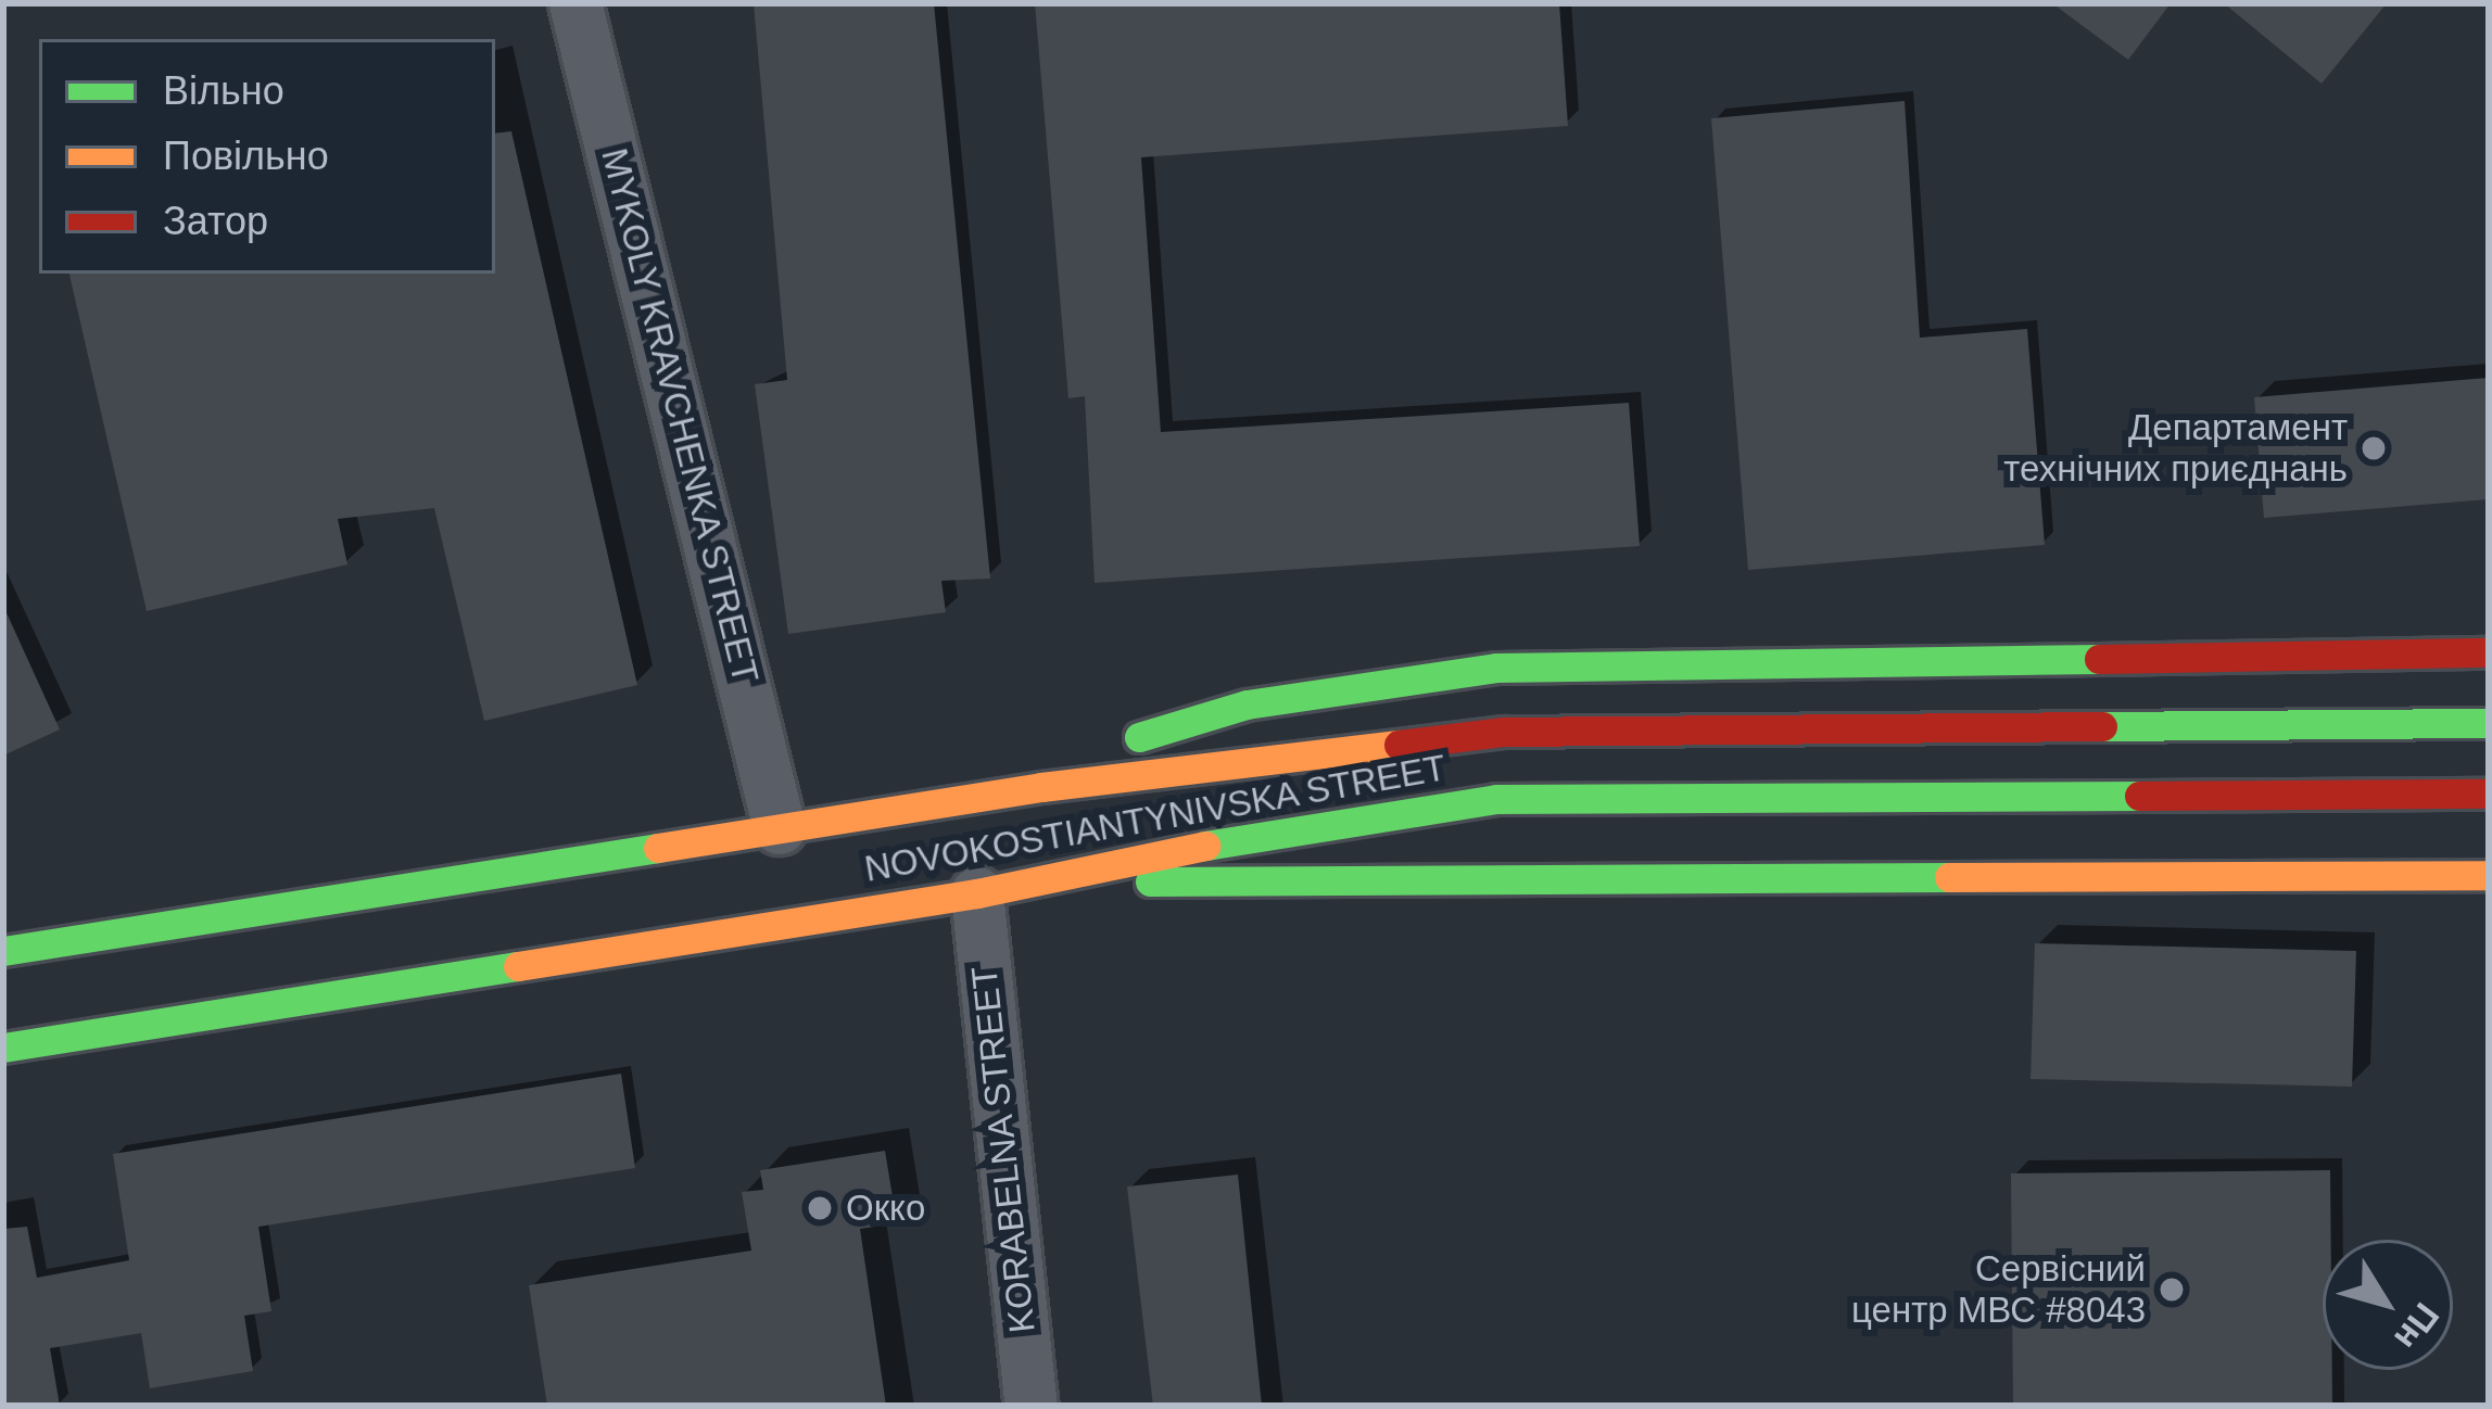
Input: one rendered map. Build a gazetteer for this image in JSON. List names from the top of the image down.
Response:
{
  "streets": {
    "main road": ["NOVOKOSTIANTYNIVSKA STREET"],
    "street": ["MYKOLY KRAVCHENKA STREET", "KORABELNA STREET"]
  },
  "crossings": [
    ["MYKOLY KRAVCHENKA STREET", "NOVOKOSTIANTYNIVSKA STREET"],
    ["NOVOKOSTIANTYNIVSKA STREET", "KORABELNA STREET"]
  ],
  "places": ["Департамент технічних приєднань", "Окко", "Сервісний центр МВС #8043"],
  "legend": ["Вільно", "Повільно", "Затор"],
  "north": "bottom right"
}
